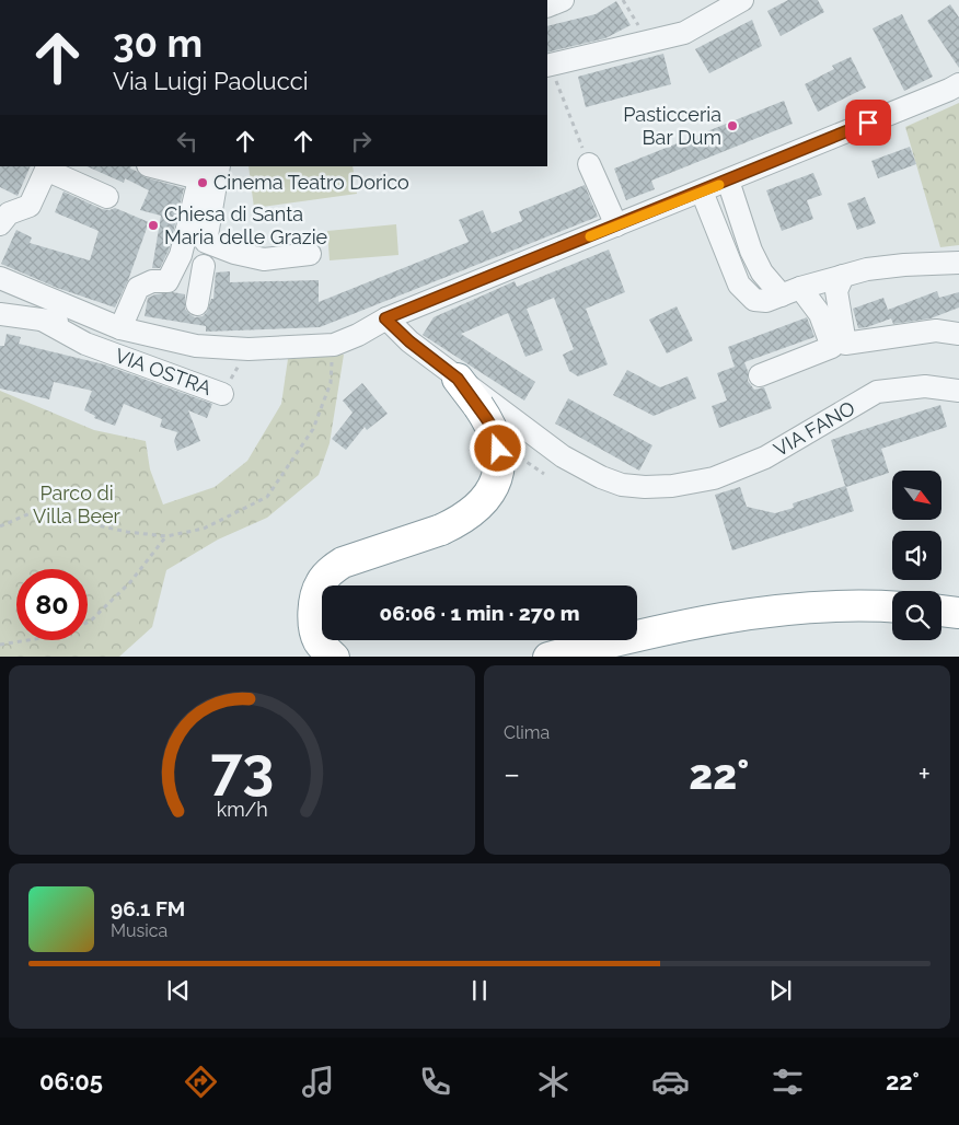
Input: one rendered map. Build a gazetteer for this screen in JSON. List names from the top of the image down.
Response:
{
  "streets": {
    "street": ["VIA OSTRA", "VIA FANO"]
  },
  "parks": ["Parco di Villa Beer"],
  "places": ["Pasticceria Bar Dum", "Cinema Teatro Dorico", "Chiesa di Santa Maria delle Grazie"],
  "north": "bottom right",
  "page": {
    "turn": ["30 m", "Via Luigi Paolucci"],
    "limit": "80",
    "trip": "06:06 · 1 min · 270 m",
    "tile": "Clima",
    "heat": ["−", "22°", "+"],
    "song": ["96.1 FM", "Musica"],
    "tabs": ["06:05", "22°"],
    "gauge": ["73", "km/h"]
  }
}
